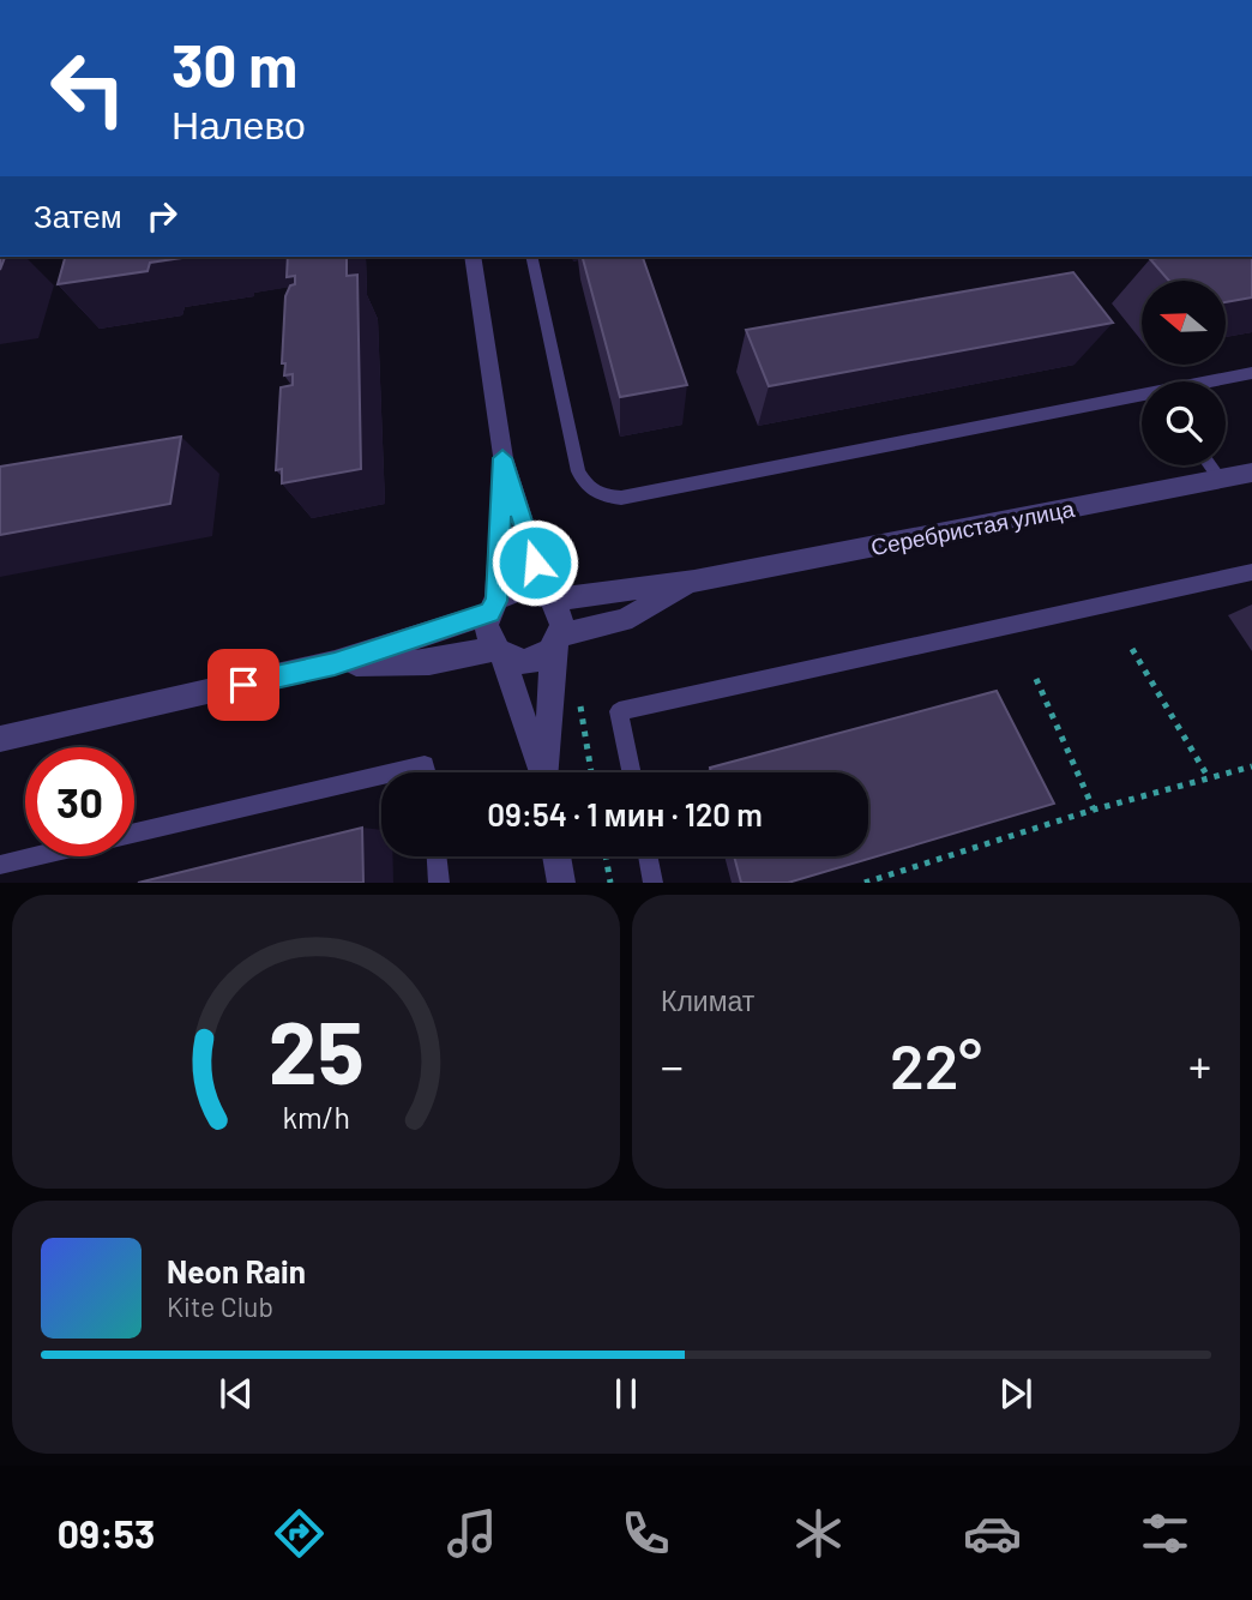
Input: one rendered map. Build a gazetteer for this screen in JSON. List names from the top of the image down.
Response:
{
  "streets": {
    "street": ["Серебристая улица"]
  },
  "north": "left",
  "page": {
    "turn": ["30 m", "Налево"],
    "then": "Затем",
    "limit": "30",
    "trip": "09:54 · 1 мин · 120 m",
    "tile": "Климат",
    "heat": ["−", "22°", "+"],
    "song": ["Neon Rain", "Kite Club"],
    "tabs": "09:53",
    "gauge": ["25", "km/h"]
  }
}
